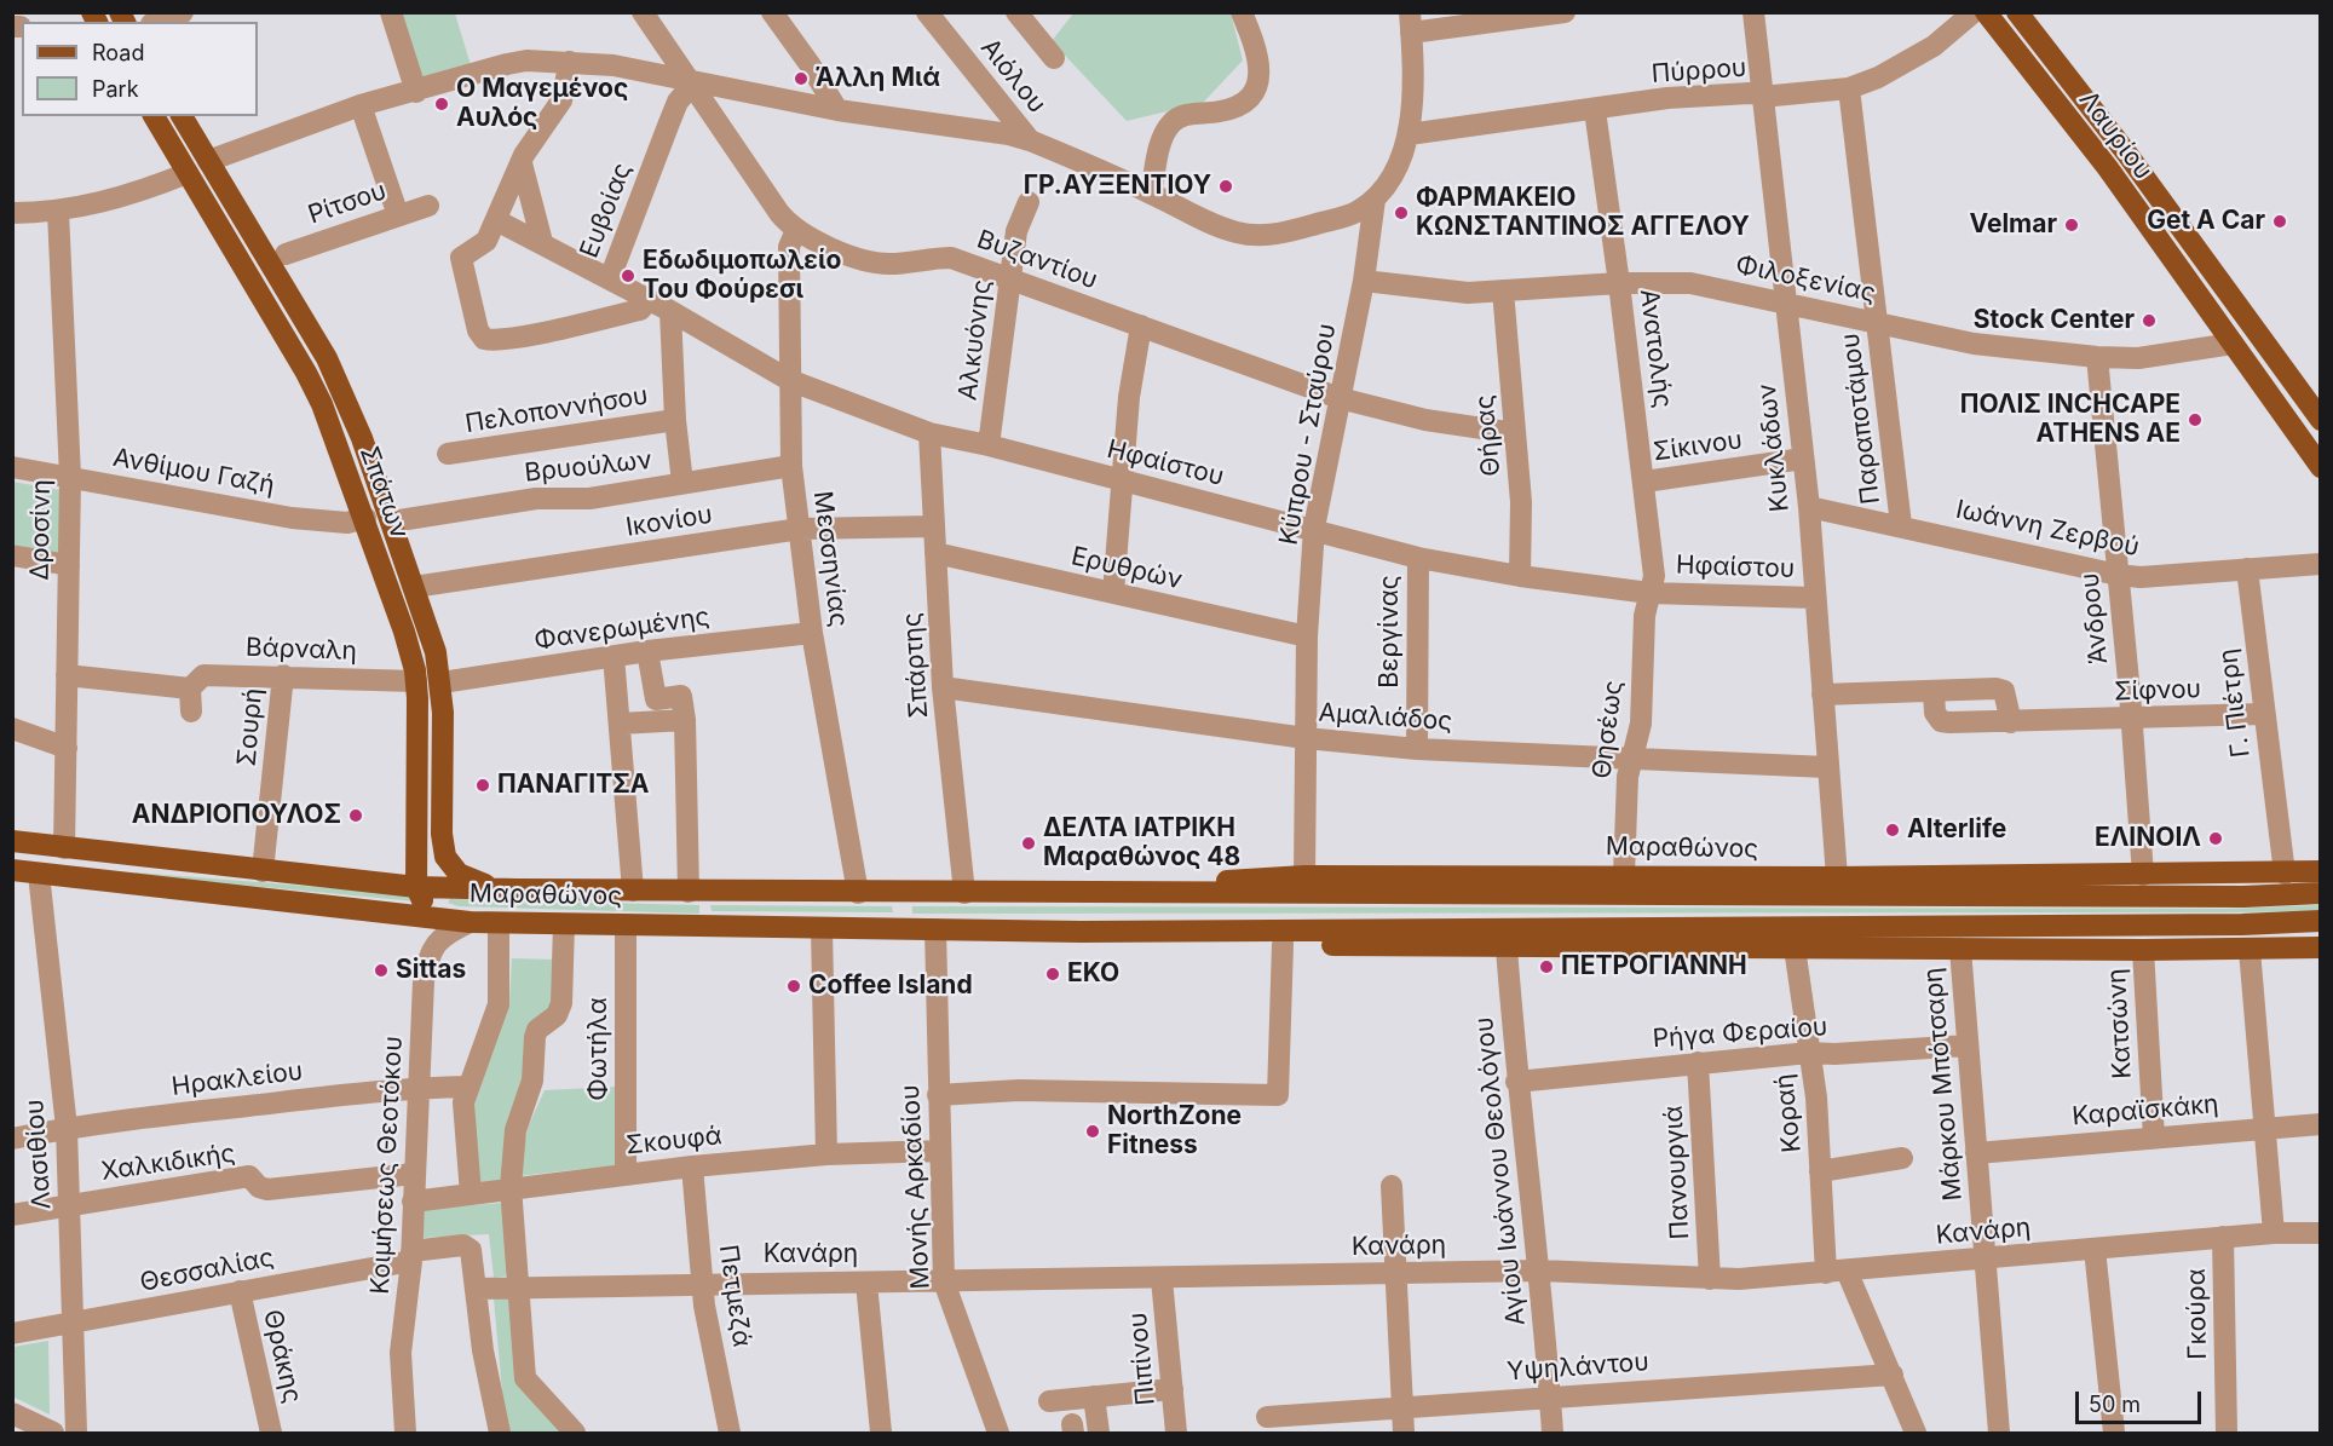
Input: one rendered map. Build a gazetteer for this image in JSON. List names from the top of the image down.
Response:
{
  "streets": {
    "main road": ["Λαυρίου", "Σπάτων", "Μαραθώνος"],
    "street": [
      "Πύρρου",
      "Αιόλου",
      "Ρίτσου",
      "Ευβοίας",
      "Βυζαντίου",
      "Φιλοξενίας",
      "Αλκυόνης",
      "Ανατολής",
      "Πελοποννήσου",
      "Παραποτάμου",
      "Κύπρου - Σταύρου",
      "Θήρας",
      "Σίκινου",
      "Κυκλάδων",
      "Ηφαίστου",
      "Βρυούλων",
      "Ανθίμου Γαζή",
      "Ικονίου",
      "Ιωάννη Ζερβού",
      "Δροσίνη",
      "Μεσσηνίας",
      "Ερυθρών",
      "Άνδρου",
      "Φανερωμένης",
      "Βεργίνας",
      "Βάρναλη",
      "Σπάρτης",
      "Σίφνου",
      "Γ. Πιέτρη",
      "Αμαλιάδος",
      "Σουρή",
      "Θησέως",
      "Κατσώνη",
      "Ρήγα Φεραίου",
      "Φωτήλα",
      "Ηρακλείου",
      "Μάρκου Μπότσαρη",
      "Καραϊσκάκη",
      "Κοραή",
      "Σκουφά",
      "Λασιθίου",
      "Χαλκιδικής",
      "Κοιμήσεως Θεοτόκου",
      "Αγίου Ιωάννου Θεολόγου",
      "Πανουργιά",
      "Μονής Αρκαδίου",
      "Κανάρη",
      "Θεσσαλίας",
      "Πετμεζά",
      "Γκούρα",
      "Θράκης",
      "Πιπίνου",
      "Υψηλάντου"
    ]
  },
  "crossings": [
    ["Πύρρου", "Ανατολής"],
    ["Πύρρου", "Παραποτάμου"],
    ["Πύρρου", "Κύπρου - Σταύρου"],
    ["Πύρρου", "Κυκλάδων"],
    ["Λαυρίου", "Φιλοξενίας"],
    ["Ευβοίας", "Βυζαντίου"],
    ["Ευβοίας", "Ηφαίστου"],
    ["Βυζαντίου", "Αλκυόνης"],
    ["Βυζαντίου", "Κύπρου - Σταύρου"],
    ["Βυζαντίου", "Θήρας"],
    ["Βυζαντίου", "Μεσσηνίας"],
    ["Φιλοξενίας", "Ανατολής"],
    ["Φιλοξενίας", "Παραποτάμου"],
    ["Φιλοξενίας", "Κύπρου - Σταύρου"],
    ["Φιλοξενίας", "Θήρας"],
    ["Φιλοξενίας", "Κυκλάδων"],
    ["Φιλοξενίας", "Άνδρου"],
    ["Αλκυόνης", "Ηφαίστου"],
    ["Ανατολής", "Σίκινου"],
    ["Ανατολής", "Ηφαίστου"],
    ["Ανατολής", "Θησέως"],
    ["Παραποτάμου", "Ιωάννη Ζερβού"],
    ["Κύπρου - Σταύρου", "Ηφαίστου"],
    ["Κύπρου - Σταύρου", "Ερυθρών"],
    ["Κύπρου - Σταύρου", "Αμαλιάδος"],
    ["Κύπρου - Σταύρου", "Μαραθώνος"],
    ["Θήρας", "Ηφαίστου"],
    ["Σίκινου", "Κυκλάδων"],
    ["Κυκλάδων", "Ηφαίστου"],
    ["Κυκλάδων", "Ιωάννη Ζερβού"],
    ["Κυκλάδων", "Αμαλιάδος"],
    ["Κυκλάδων", "Μαραθώνος"],
    ["Ηφαίστου", "Μεσσηνίας"],
    ["Ηφαίστου", "Βεργίνας"],
    ["Ηφαίστου", "Σπάρτης"],
    ["Ηφαίστου", "Θησέως"],
    ["Βρυούλων", "Σπάτων"],
    ["Βρυούλων", "Μεσσηνίας"],
    ["Ανθίμου Γαζή", "Σπάτων"],
    ["Ανθίμου Γαζή", "Δροσίνη"],
    ["Σπάτων", "Ικονίου"],
    ["Σπάτων", "Φανερωμένης"],
    ["Σπάτων", "Βάρναλη"],
    ["Σπάτων", "Μαραθώνος"],
    ["Ικονίου", "Μεσσηνίας"],
    ["Ικονίου", "Σπάρτης"],
    ["Ιωάννη Ζερβού", "Άνδρου"],
    ["Ιωάννη Ζερβού", "Γ. Πιέτρη"],
    ["Δροσίνη", "Βάρναλη"],
    ["Δροσίνη", "Μαραθώνος"],
    ["Μεσσηνίας", "Φανερωμένης"],
    ["Μεσσηνίας", "Μαραθώνος"],
    ["Ερυθρών", "Σπάρτης"],
    ["Άνδρου", "Σίφνου"],
    ["Άνδρου", "Μαραθώνος"],
    ["Βεργίνας", "Αμαλιάδος"],
    ["Βάρναλη", "Σουρή"],
    ["Σπάρτης", "Αμαλιάδος"],
    ["Σπάρτης", "Μαραθώνος"],
    ["Σίφνου", "Γ. Πιέτρη"],
    ["Γ. Πιέτρη", "Μαραθώνος"],
    ["Αμαλιάδος", "Θησέως"],
    ["Σουρή", "Μαραθώνος"],
    ["Θησέως", "Μαραθώνος"],
    ["Μαραθώνος", "Κατσώνη"],
    ["Μαραθώνος", "Φωτήλα"],
    ["Μαραθώνος", "Μάρκου Μπότσαρη"],
    ["Μαραθώνος", "Κοραή"],
    ["Μαραθώνος", "Λασιθίου"],
    ["Μαραθώνος", "Κοιμήσεως Θεοτόκου"],
    ["Μαραθώνος", "Αγίου Ιωάννου Θεολόγου"],
    ["Μαραθώνος", "Μονής Αρκαδίου"],
    ["Κατσώνη", "Καραϊσκάκη"],
    ["Ρήγα Φεραίου", "Μάρκου Μπότσαρη"],
    ["Ρήγα Φεραίου", "Κοραή"],
    ["Ρήγα Φεραίου", "Αγίου Ιωάννου Θεολόγου"],
    ["Ρήγα Φεραίου", "Πανουργιά"],
    ["Φωτήλα", "Σκουφά"],
    ["Ηρακλείου", "Λασιθίου"],
    ["Ηρακλείου", "Κοιμήσεως Θεοτόκου"],
    ["Μάρκου Μπότσαρη", "Καραϊσκάκη"],
    ["Μάρκου Μπότσαρη", "Κανάρη"],
    ["Κοραή", "Κανάρη"],
    ["Κοραή", "Υψηλάντου"],
    ["Σκουφά", "Κοιμήσεως Θεοτόκου"],
    ["Σκουφά", "Μονής Αρκαδίου"],
    ["Σκουφά", "Πετμεζά"],
    ["Λασιθίου", "Χαλκιδικής"],
    ["Λασιθίου", "Θεσσαλίας"],
    ["Χαλκιδικής", "Κοιμήσεως Θεοτόκου"],
    ["Κοιμήσεως Θεοτόκου", "Θεσσαλίας"],
    ["Αγίου Ιωάννου Θεολόγου", "Κανάρη"],
    ["Αγίου Ιωάννου Θεολόγου", "Υψηλάντου"],
    ["Πανουργιά", "Κανάρη"],
    ["Μονής Αρκαδίου", "Κανάρη"],
    ["Κανάρη", "Θεσσαλίας"],
    ["Κανάρη", "Πετμεζά"],
    ["Κανάρη", "Γκούρα"],
    ["Κανάρη", "Πιπίνου"],
    ["Θεσσαλίας", "Θράκης"]
  ],
  "places": [
    "Άλλη Μιά",
    "Ο Μαγεμένος Αυλός",
    "ΓΡ.ΑΥΞΕΝΤΙΟΥ",
    "ΦΑΡΜΑΚΕΙΟ ΚΩΝΣΤΑΝΤΙΝΟΣ ΑΓΓΕΛΟΥ",
    "Get A Car",
    "Velmar",
    "Εδωδιμοπωλείο Του Φούρεσι",
    "Stock Center",
    "ΠΟΛΙΣ INCHCAPE ATHENS ΑΕ",
    "ΠΑΝΑΓΙΤΣΑ",
    "ΑΝΔΡΙΟΠΟΥΛΟΣ",
    "Alterlife",
    "ΕΛΙΝΟΙΛ",
    "ΔΕΛΤΑ ΙΑΤΡΙΚΗ Μαραθώνος 48",
    "ΠΕΤΡΟΓΙΑΝΝΗ",
    "Sittas",
    "EKO",
    "Coffee Island",
    "NorthZone Fitness"
  ],
  "legend": ["Road", "Park"],
  "scale_bar": "50 m"
}
